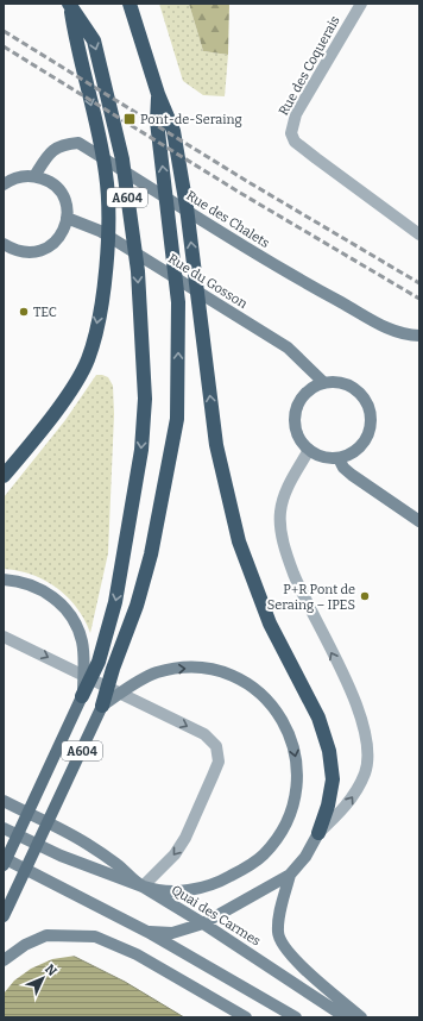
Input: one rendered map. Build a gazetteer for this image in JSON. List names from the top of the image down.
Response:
{
  "streets": {
    "highway": ["A604"],
    "main road": ["Rue des Chalets", "Rue du Gosson", "Quai des Carmes"],
    "street": ["Rue des Coquerais"]
  },
  "places": {
    "transit": ["Pont-de-Seraing"],
    "other": ["TEC", "P+R Pont de Seraing – IPES"]
  },
  "north": "top right"
}
